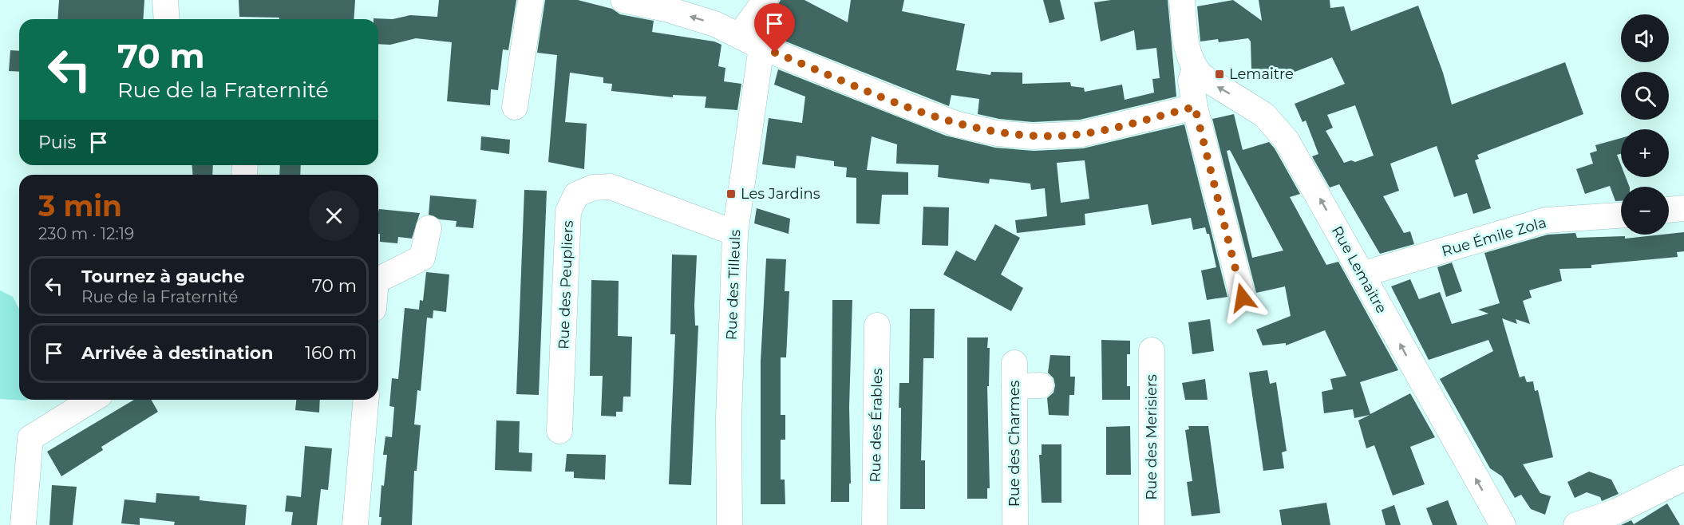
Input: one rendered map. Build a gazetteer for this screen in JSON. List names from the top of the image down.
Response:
{
  "streets": {
    "street": [
      "Rue Émile Zola",
      "Rue Lemaitre",
      "Rue des Peupliers",
      "Rue des Tilleuls",
      "Rue des Érables",
      "Rue des Merisiers",
      "Rue des Charmes"
    ]
  },
  "crossings": [
    ["Rue Émile Zola", "Rue Lemaitre"],
    ["Rue des Peupliers", "Rue des Tilleuls"]
  ],
  "places": {
    "transit": ["Lemaitre", "Les Jardins"]
  },
  "page": {
    "map_buttons": ["+", "−"],
    "turn": ["70 m", "Rue de la Fraternité"],
    "then": "Puis",
    "heading": ["3 min", "230 m · 12:19"],
    "list": [
      {
        "name": "Tournez à gauche",
        "note": "Rue de la Fraternité",
        "value": "70 m"
      },
      {
        "name": "Arrivée à destination",
        "value": "160 m"
      }
    ]
  }
}
